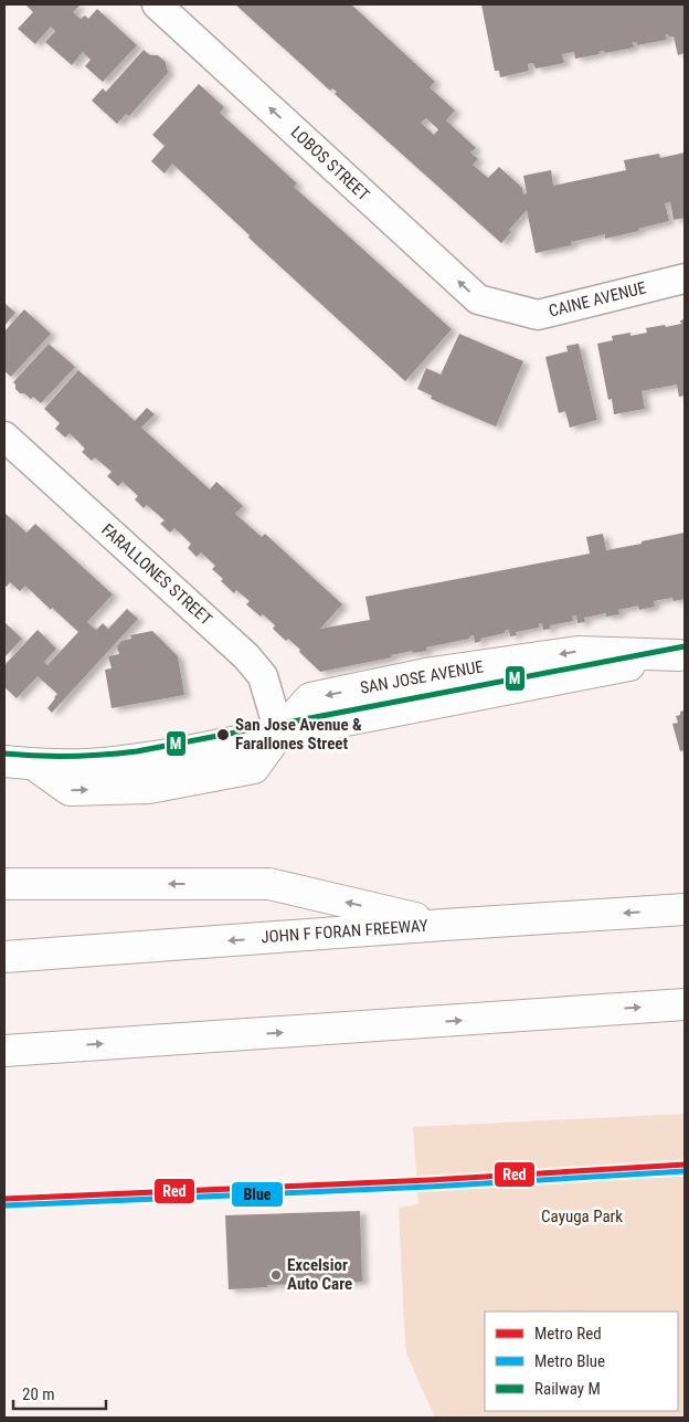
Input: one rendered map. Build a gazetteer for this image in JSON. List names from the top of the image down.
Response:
{
  "streets": {
    "main road": ["SAN JOSE AVENUE", "JOHN F FORAN FREEWAY"],
    "street": ["LOBOS STREET", "CAINE AVENUE", "FARALLONES STREET"]
  },
  "crossings": [
    ["LOBOS STREET", "CAINE AVENUE"],
    ["FARALLONES STREET", "SAN JOSE AVENUE"]
  ],
  "one_way": ["LOBOS STREET"],
  "parks": ["Cayuga Park"],
  "places": ["San Jose Avenue & Farallones Street", "Excelsior Auto Care"],
  "lines": ["rail line M", "metro line Red", "metro line Blue"],
  "legend": ["Metro Red", "Metro Blue", "Railway M"],
  "scale_bar": "20 m"
}
